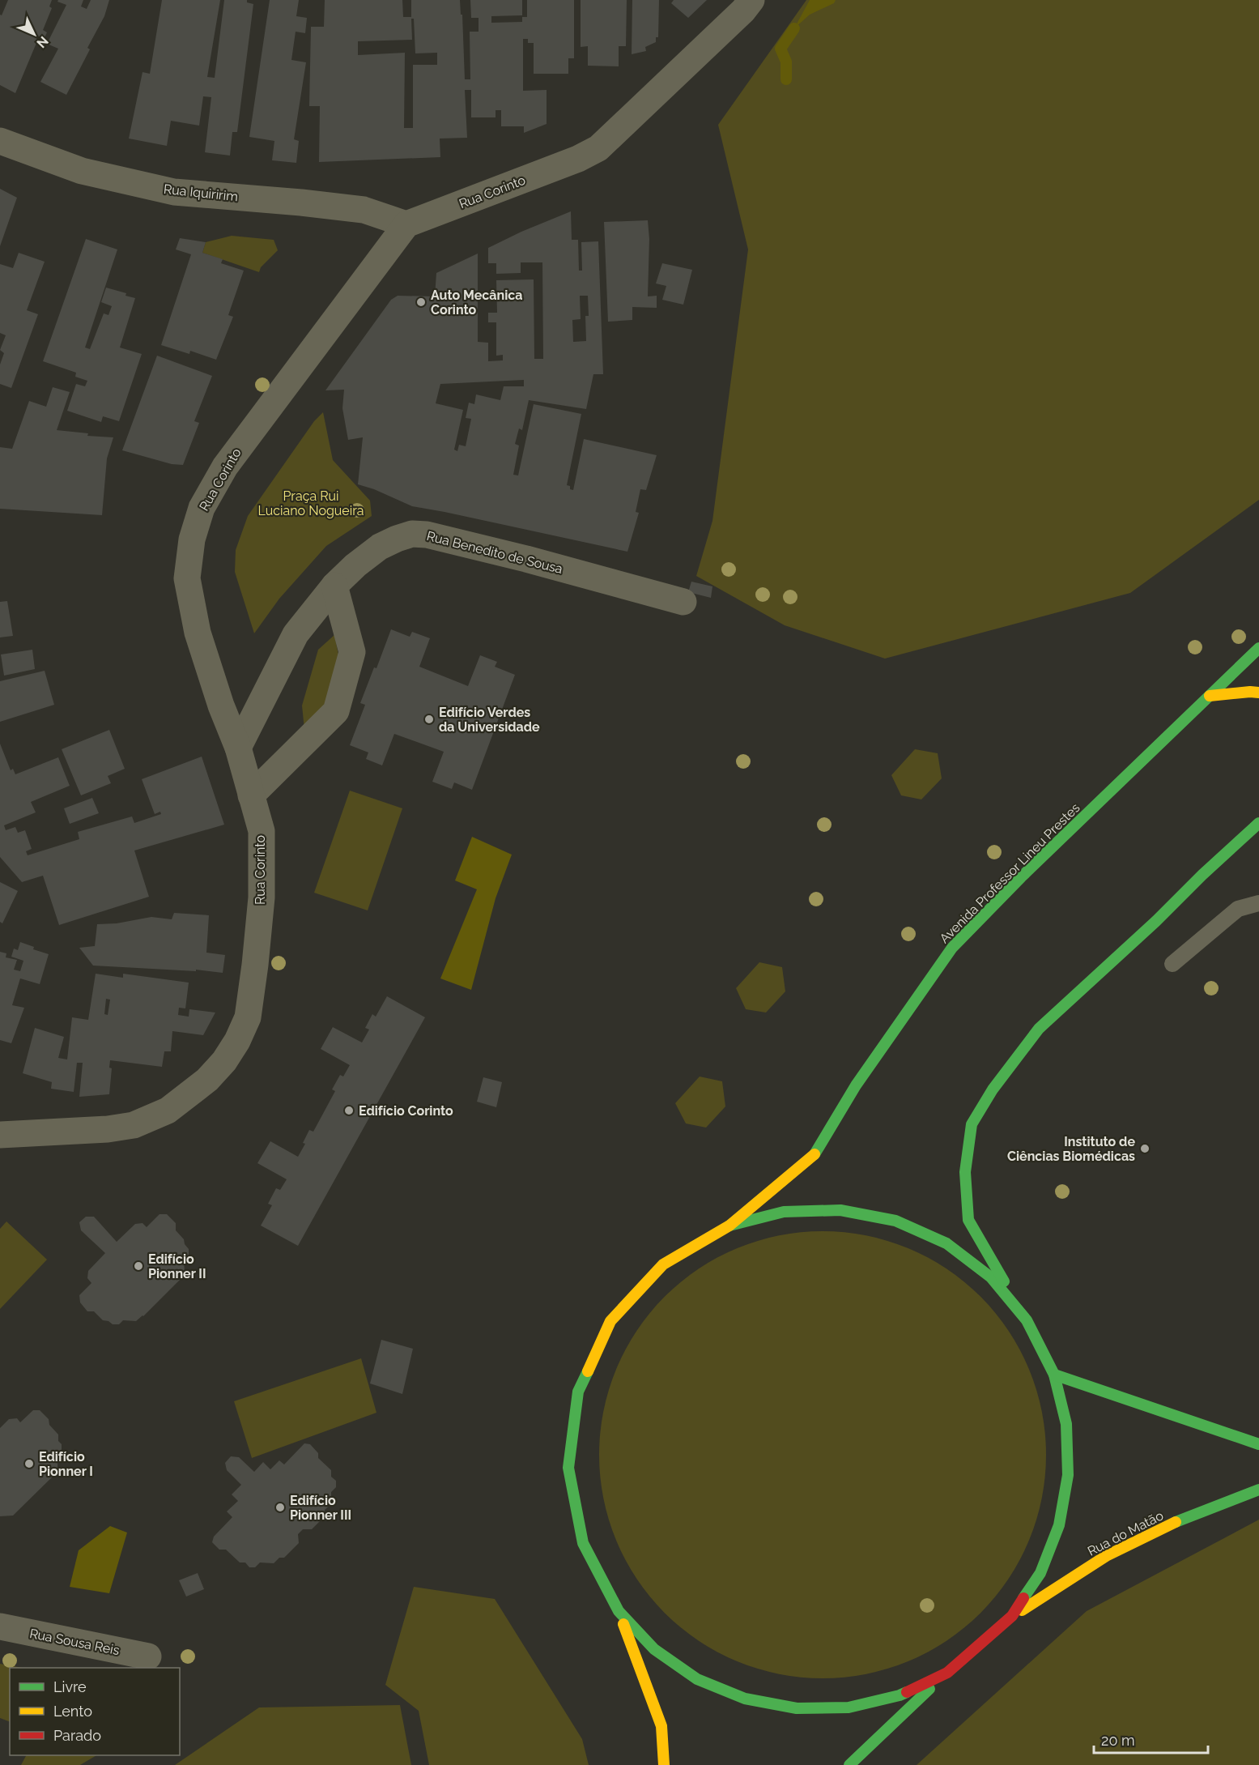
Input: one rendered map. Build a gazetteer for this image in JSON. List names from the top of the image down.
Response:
{
  "streets": {
    "main road": ["Avenida Professor Lineu Prestes", "Rua do Matão"],
    "street": [
      "Rua Corinto",
      "Rua Iquiririm",
      "Rua Benedito de Sousa",
      "Rua Sousa Reis"
    ]
  },
  "crossings": [
    ["Rua Corinto", "Rua Iquiririm"],
    ["Rua Corinto", "Rua Benedito de Sousa"]
  ],
  "parks": ["Praça Rui Luciano Nogueira"],
  "places": [
    "Auto Mecânica Corinto",
    "Edifício Verdes da Universidade",
    "Edifício Corinto",
    "Instituto de Ciências Biomédicas",
    "Edifício Pionner II",
    "Edifício Pionner I",
    "Edifício Pionner III"
  ],
  "legend": ["Livre", "Lento", "Parado"],
  "scale_bar": "20 m",
  "north": "bottom right"
}
